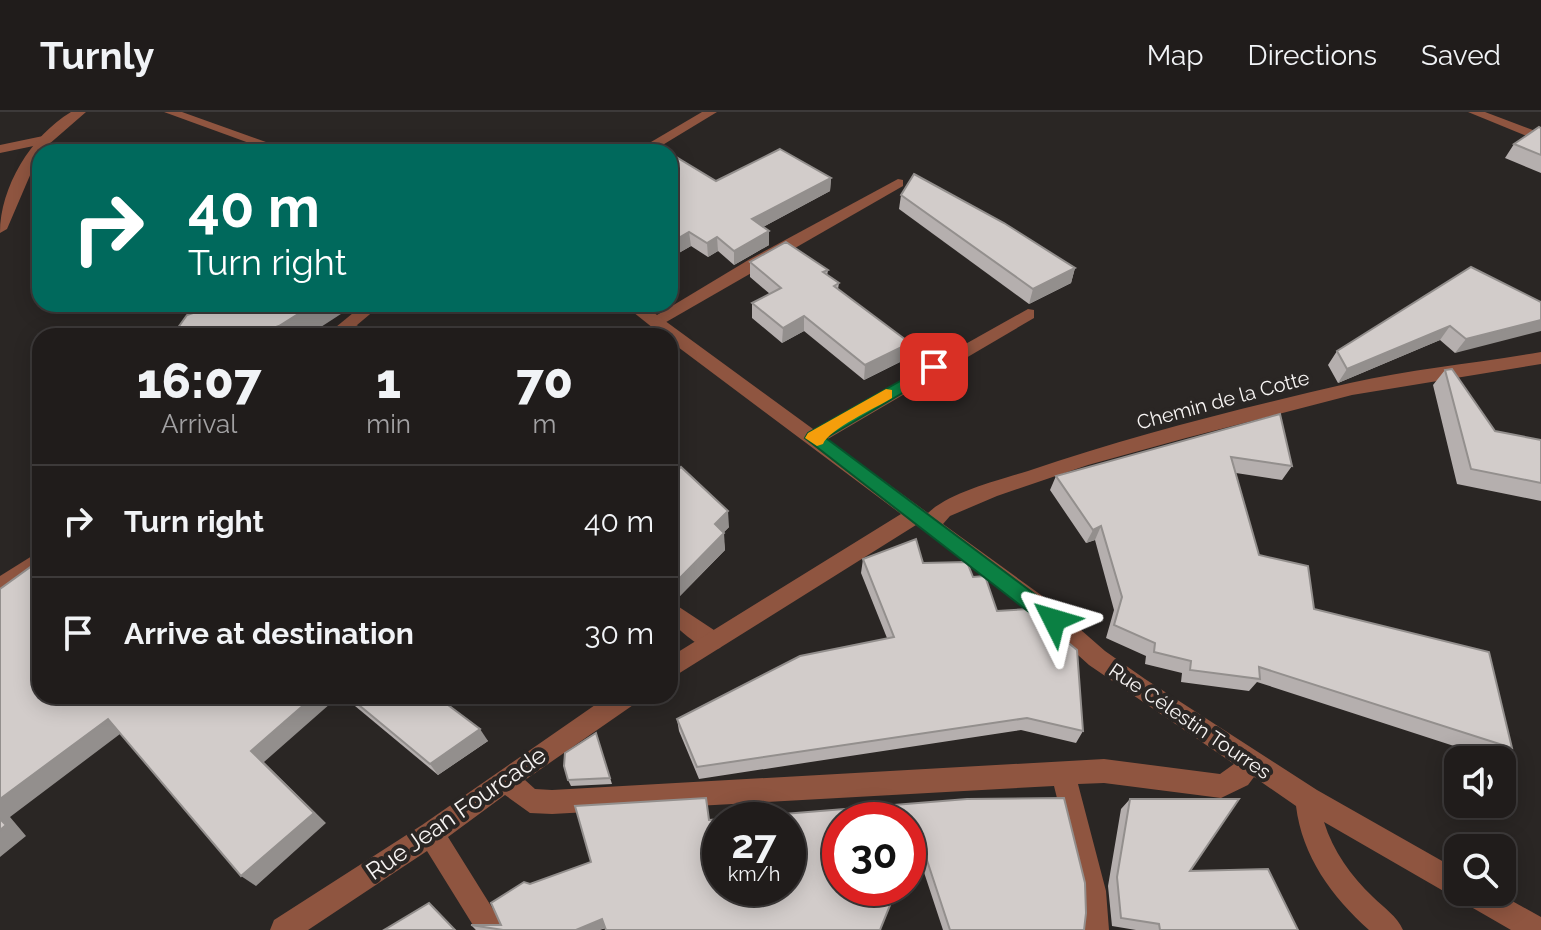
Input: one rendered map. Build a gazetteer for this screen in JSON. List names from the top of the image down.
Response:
{
  "streets": {
    "street": ["Chemin de la Cotte", "Rue Célestin Tourres", "Rue Jean Fourcade"]
  },
  "crossings": [
    ["Chemin de la Cotte", "Rue Célestin Tourres"]
  ],
  "page": {
    "header": "Turnly",
    "nav": ["Map", "Directions", "Saved"],
    "turn": ["40 m", "Turn right"],
    "eta": [
      "16:07",
      "Arrival",
      "1",
      "min",
      "70",
      "m"
    ],
    "list": [
      {
        "name": "Turn right",
        "value": "40 m"
      },
      {
        "name": "Arrive at destination",
        "value": "30 m"
      }
    ],
    "speed": "27 km/h",
    "limit": "30"
  }
}
